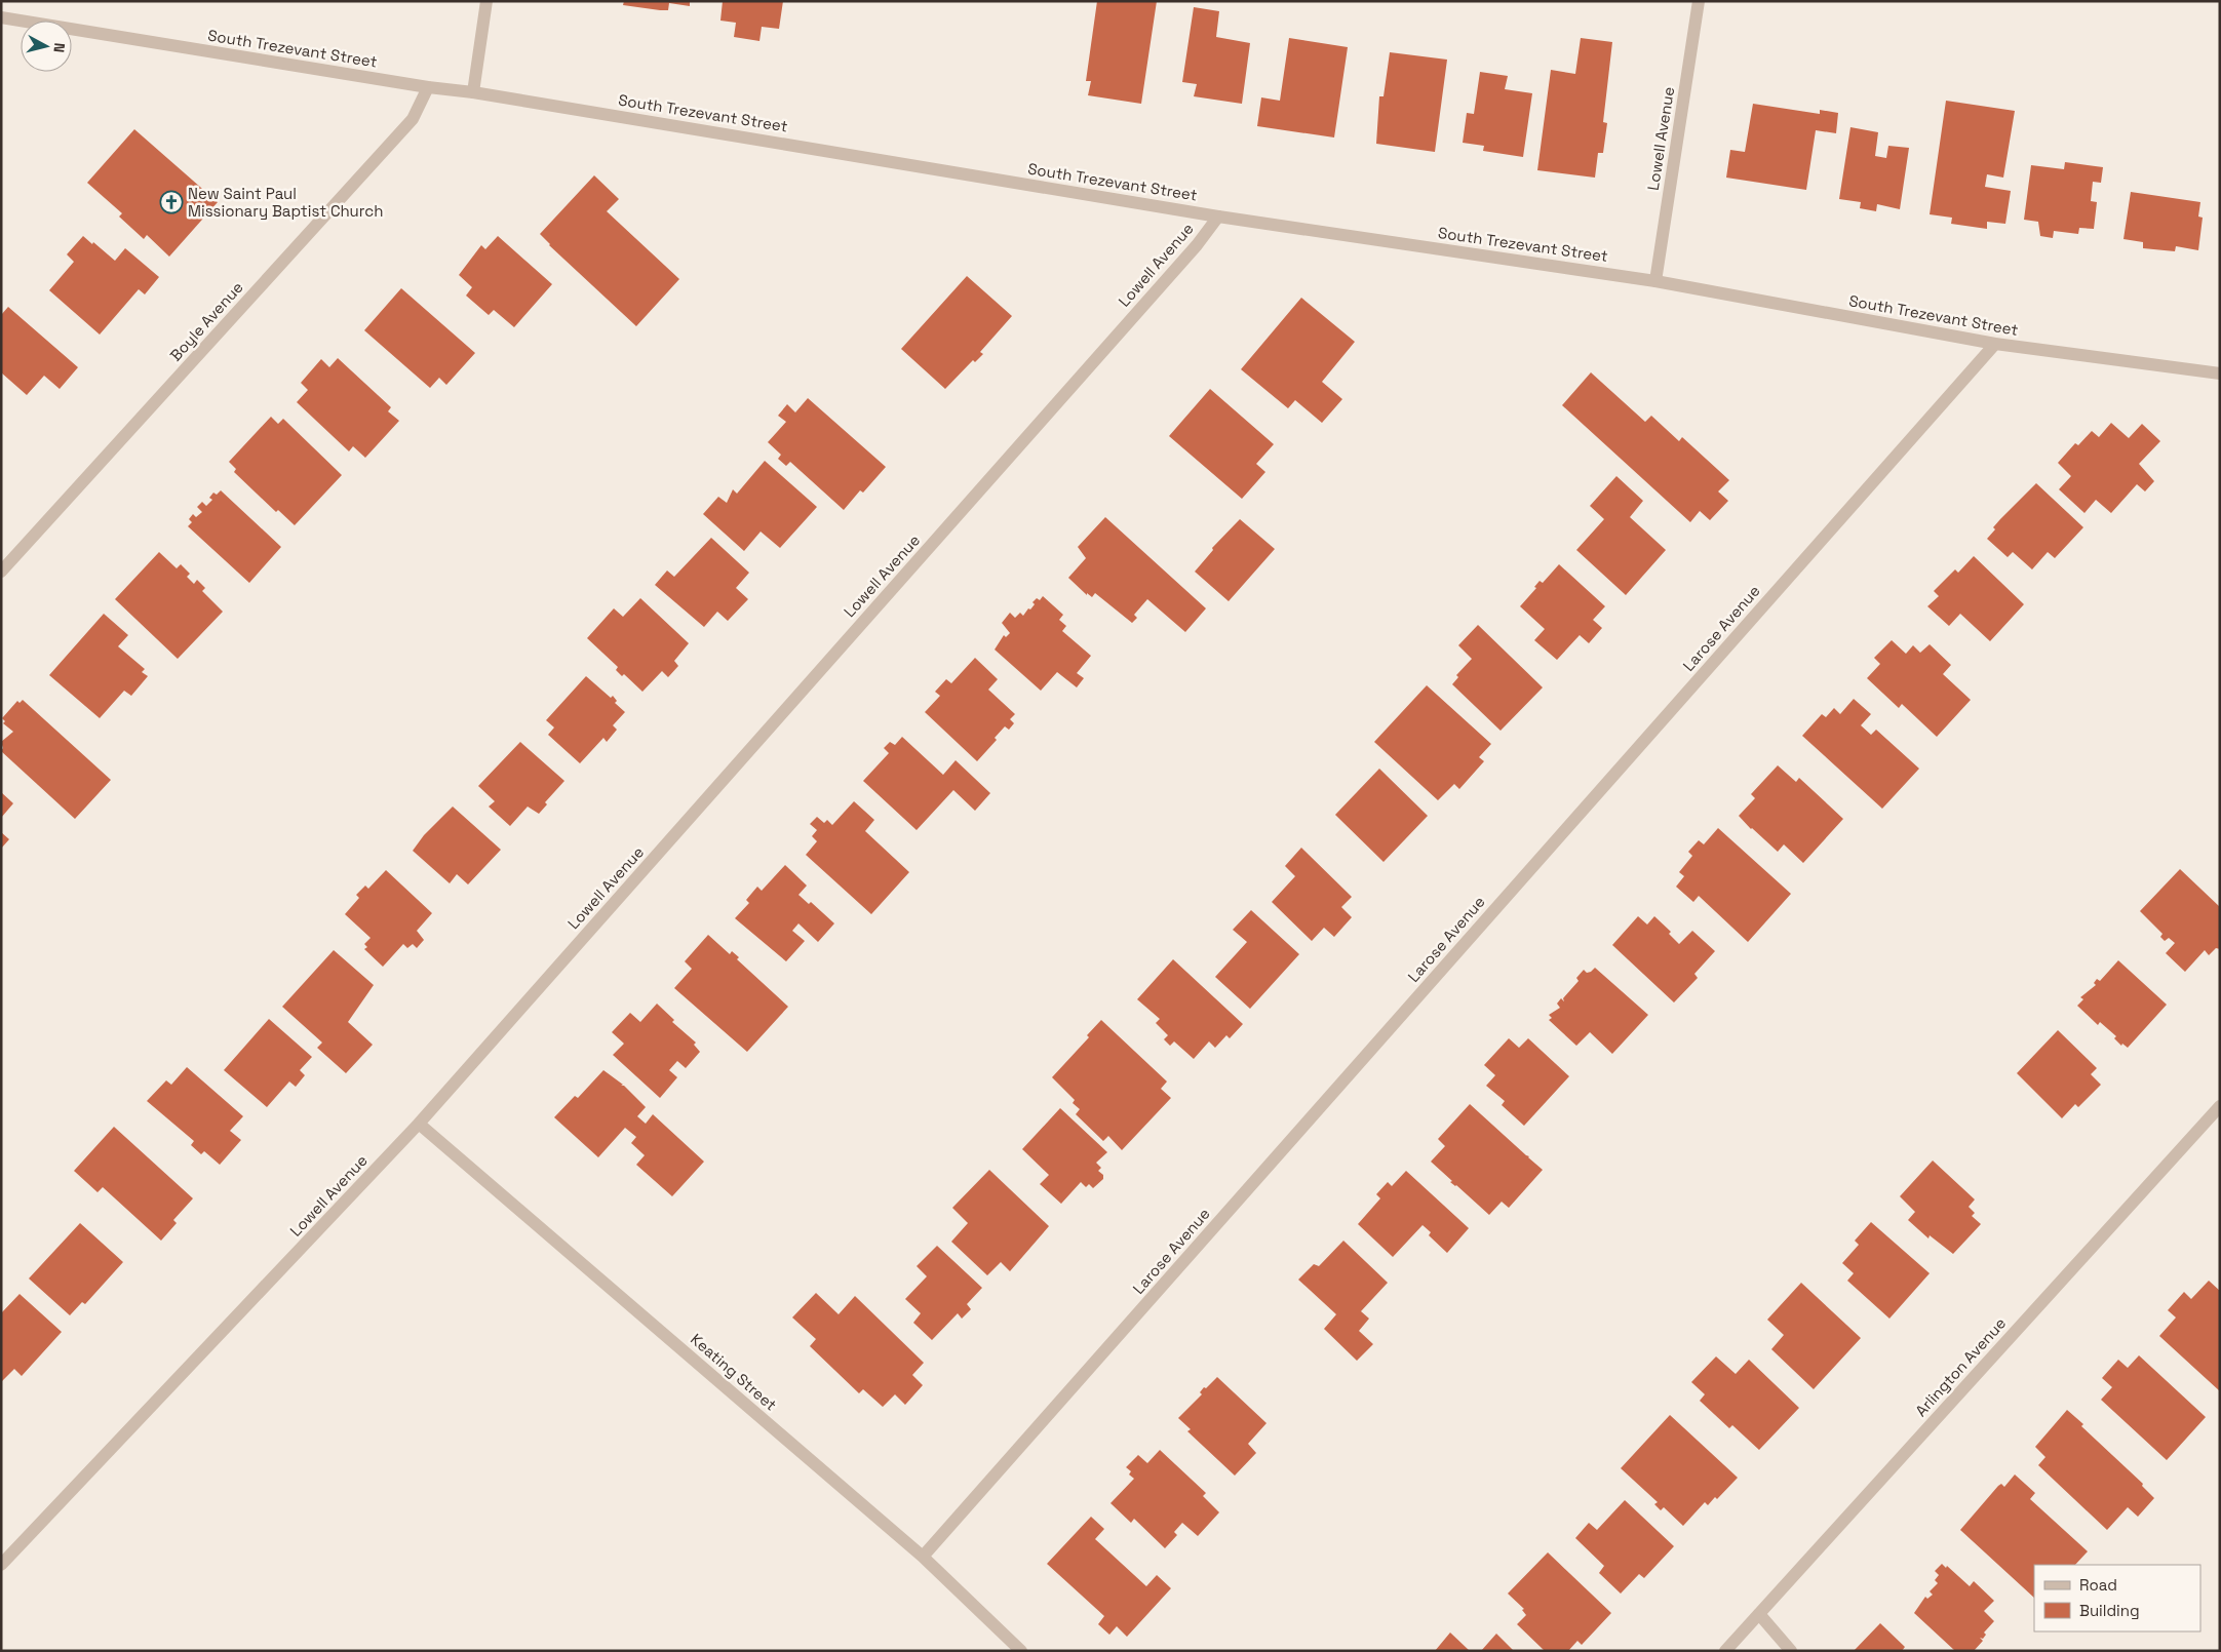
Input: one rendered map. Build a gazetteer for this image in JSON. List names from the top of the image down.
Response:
{
  "streets": {
    "street": [
      "South Trezevant Street",
      "Lowell Avenue",
      "Boyle Avenue",
      "Larose Avenue",
      "Arlington Avenue",
      "Keating Street"
    ]
  },
  "crossings": [
    ["South Trezevant Street", "Lowell Avenue"],
    ["South Trezevant Street", "Boyle Avenue"],
    ["South Trezevant Street", "Larose Avenue"],
    ["Lowell Avenue", "Keating Street"],
    ["Larose Avenue", "Keating Street"]
  ],
  "places": {
    "church": ["New Saint Paul Missionary Baptist Church"]
  },
  "legend": ["Road", "Building"],
  "north": "right"
}
